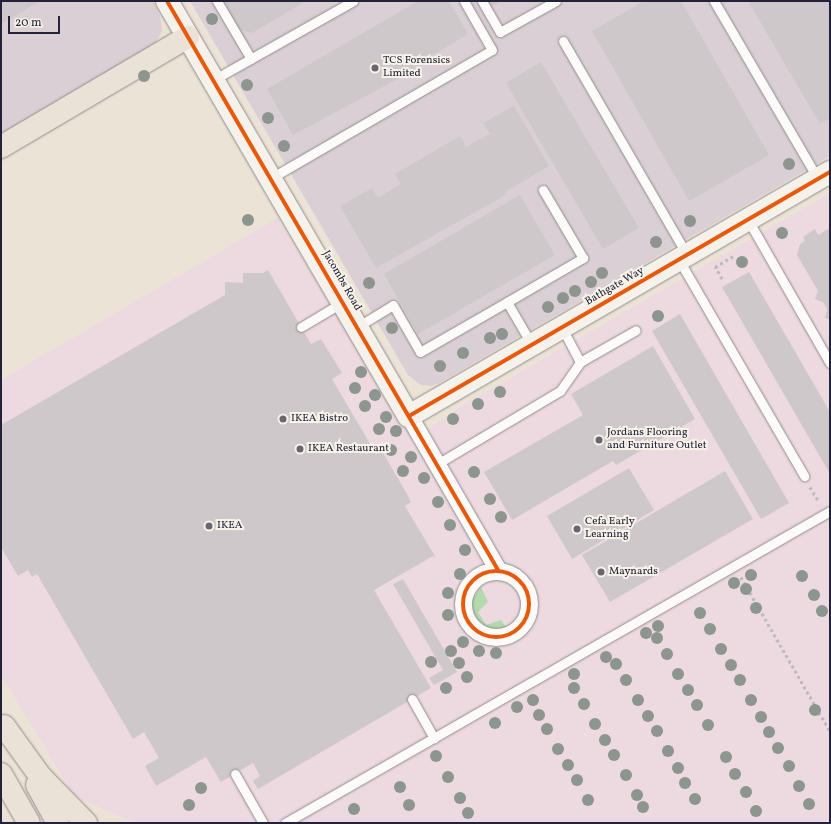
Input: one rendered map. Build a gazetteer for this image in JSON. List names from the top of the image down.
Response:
{
  "streets": {
    "street": ["Jacombs Road", "Bathgate Way"]
  },
  "crossings": [
    ["Jacombs Road", "Bathgate Way"]
  ],
  "places": [
    "TCS Forensics Limited",
    "IKEA Bistro",
    "Jordans Flooring and Furniture Outlet",
    "IKEA Restaurant",
    "IKEA",
    "Cefa Early Learning",
    "Maynards"
  ],
  "scale_bar": "20 m"
}
